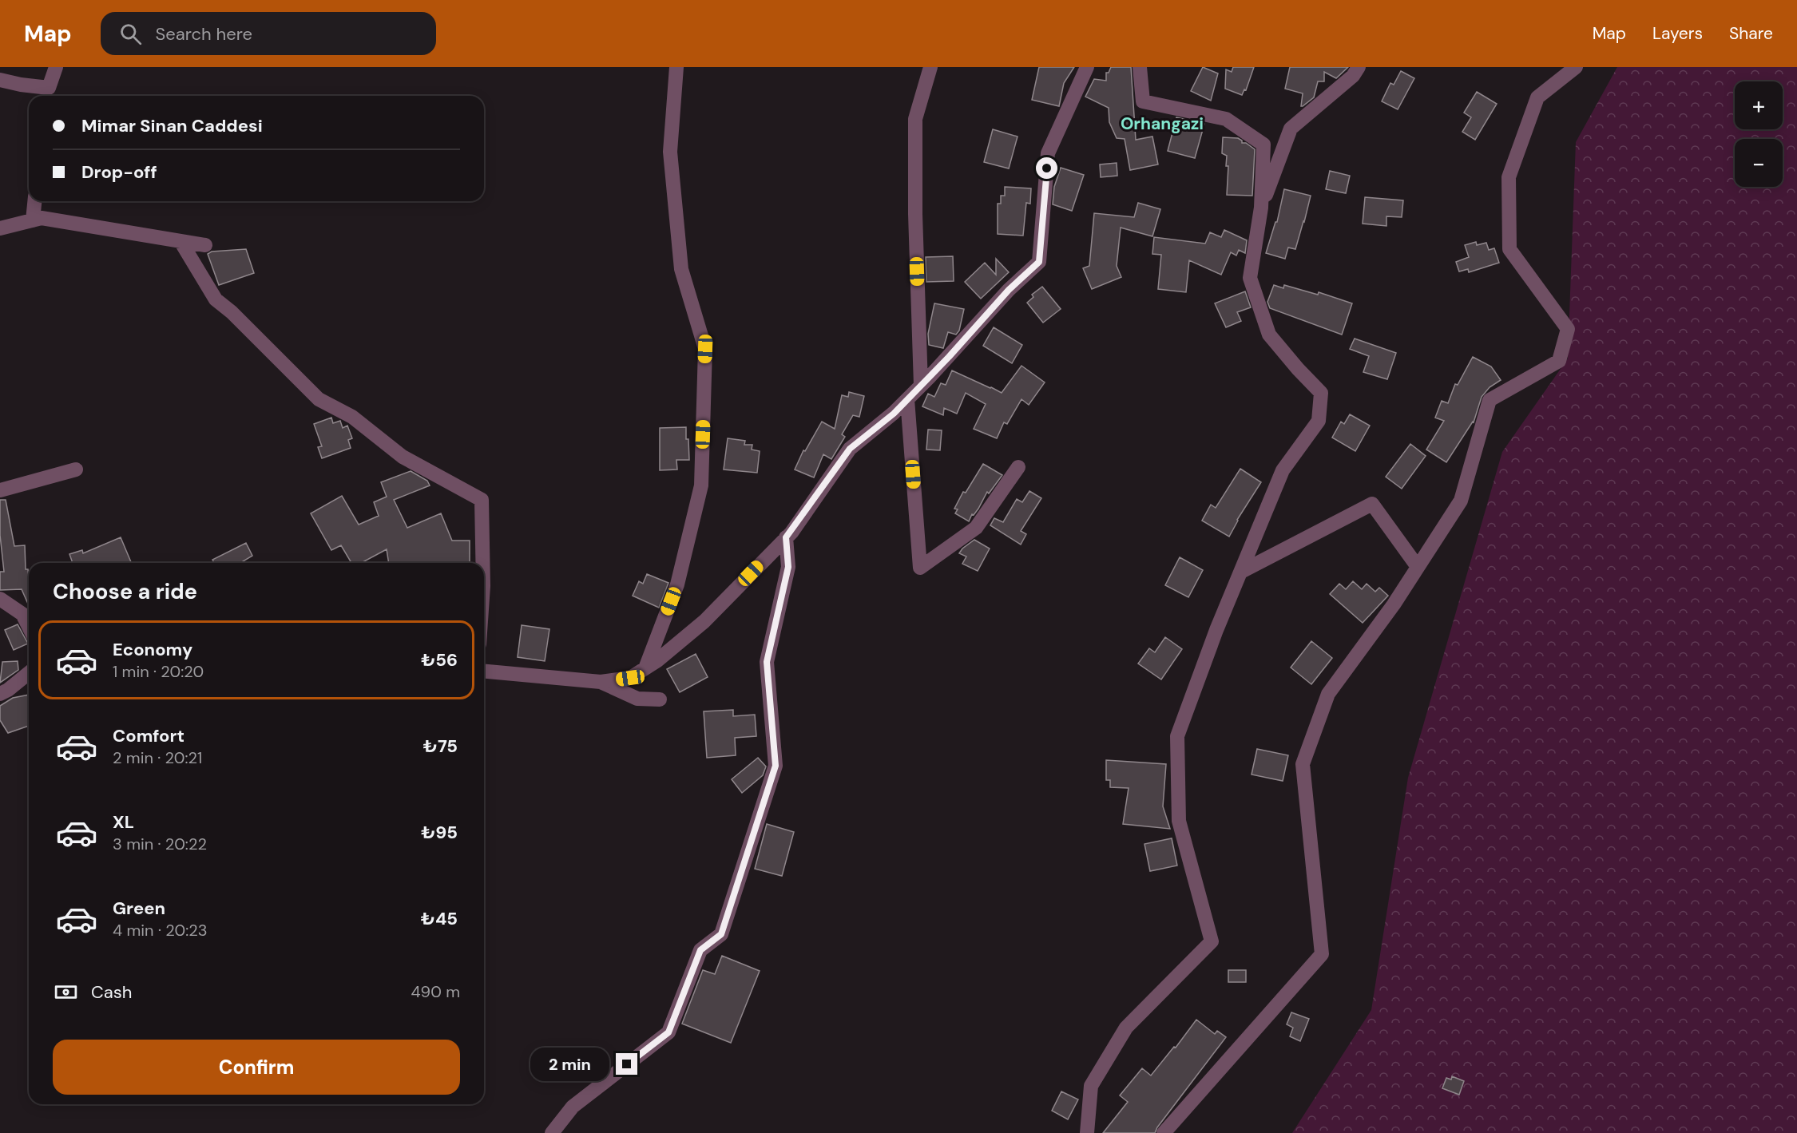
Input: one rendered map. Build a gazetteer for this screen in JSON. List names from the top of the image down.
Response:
{
  "districts": ["Orhangazi"],
  "page": {
    "header": "Map",
    "search": "Search here",
    "nav": ["Map", "Layers", "Share"],
    "map_buttons": ["+", "−"],
    "banner": ["Mimar Sinan Caddesi", "Drop-off"],
    "heading": "Choose a ride",
    "list": [
      {
        "name": "Economy",
        "note": "1 min · 20:20",
        "value": "₺56"
      },
      {
        "name": "Comfort",
        "note": "2 min · 20:21",
        "value": "₺75"
      },
      {
        "name": "XL",
        "note": "3 min · 20:22",
        "value": "₺95"
      },
      {
        "name": "Green",
        "note": "4 min · 20:23",
        "value": "₺45"
      }
    ],
    "pay": ["Cash", "490 m"],
    "buttons": "Confirm",
    "bubble": "2 min"
  }
}
